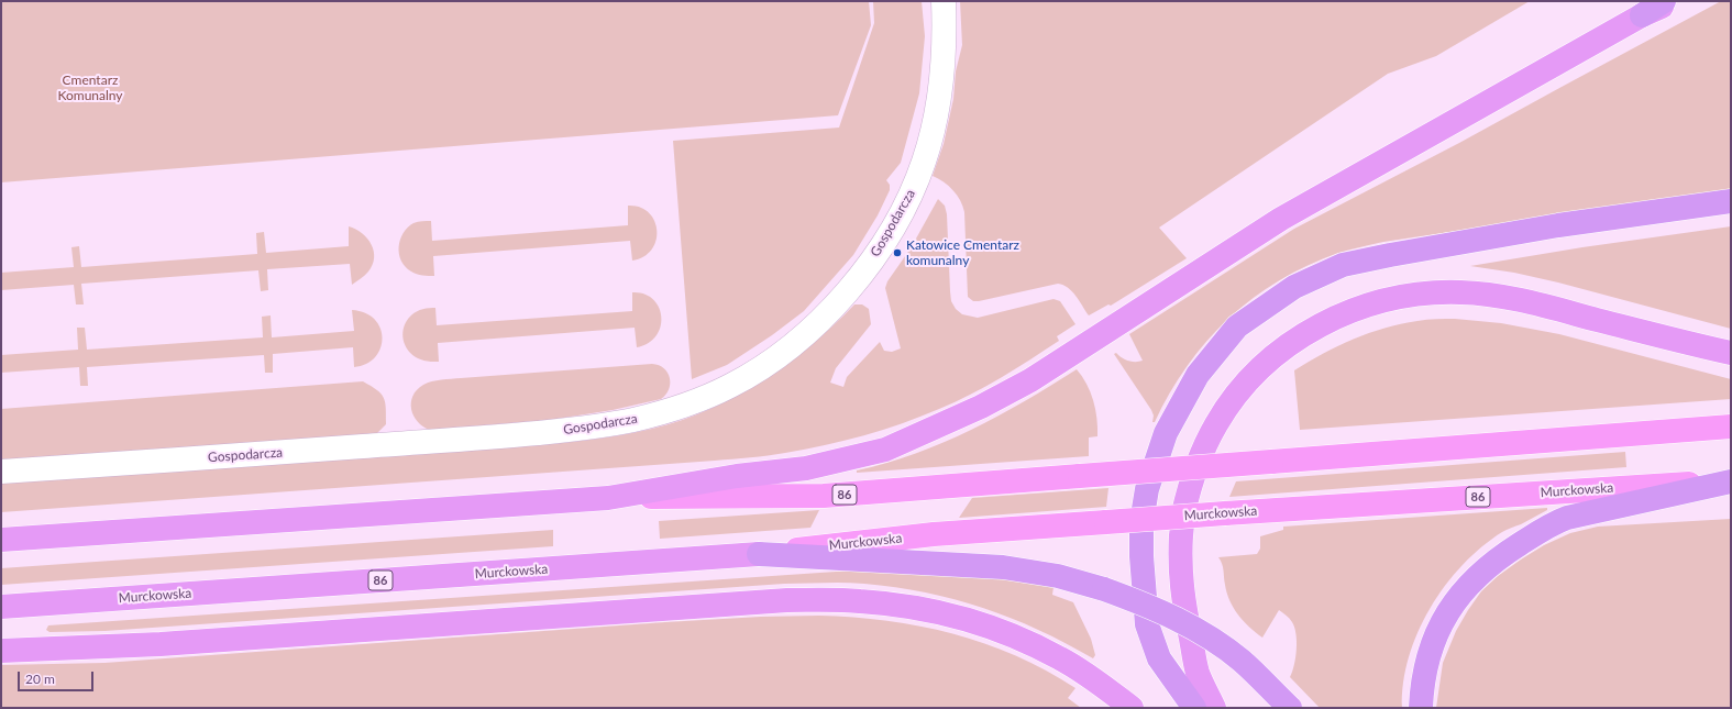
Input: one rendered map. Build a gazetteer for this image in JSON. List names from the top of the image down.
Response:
{
  "streets": {
    "highway": ["Murckowska", "86"],
    "street": ["Gospodarcza"]
  },
  "parks": ["Cmentarz Komunalny"],
  "places": ["Katowice Cmentarz komunalny"],
  "scale_bar": "20 m"
}
